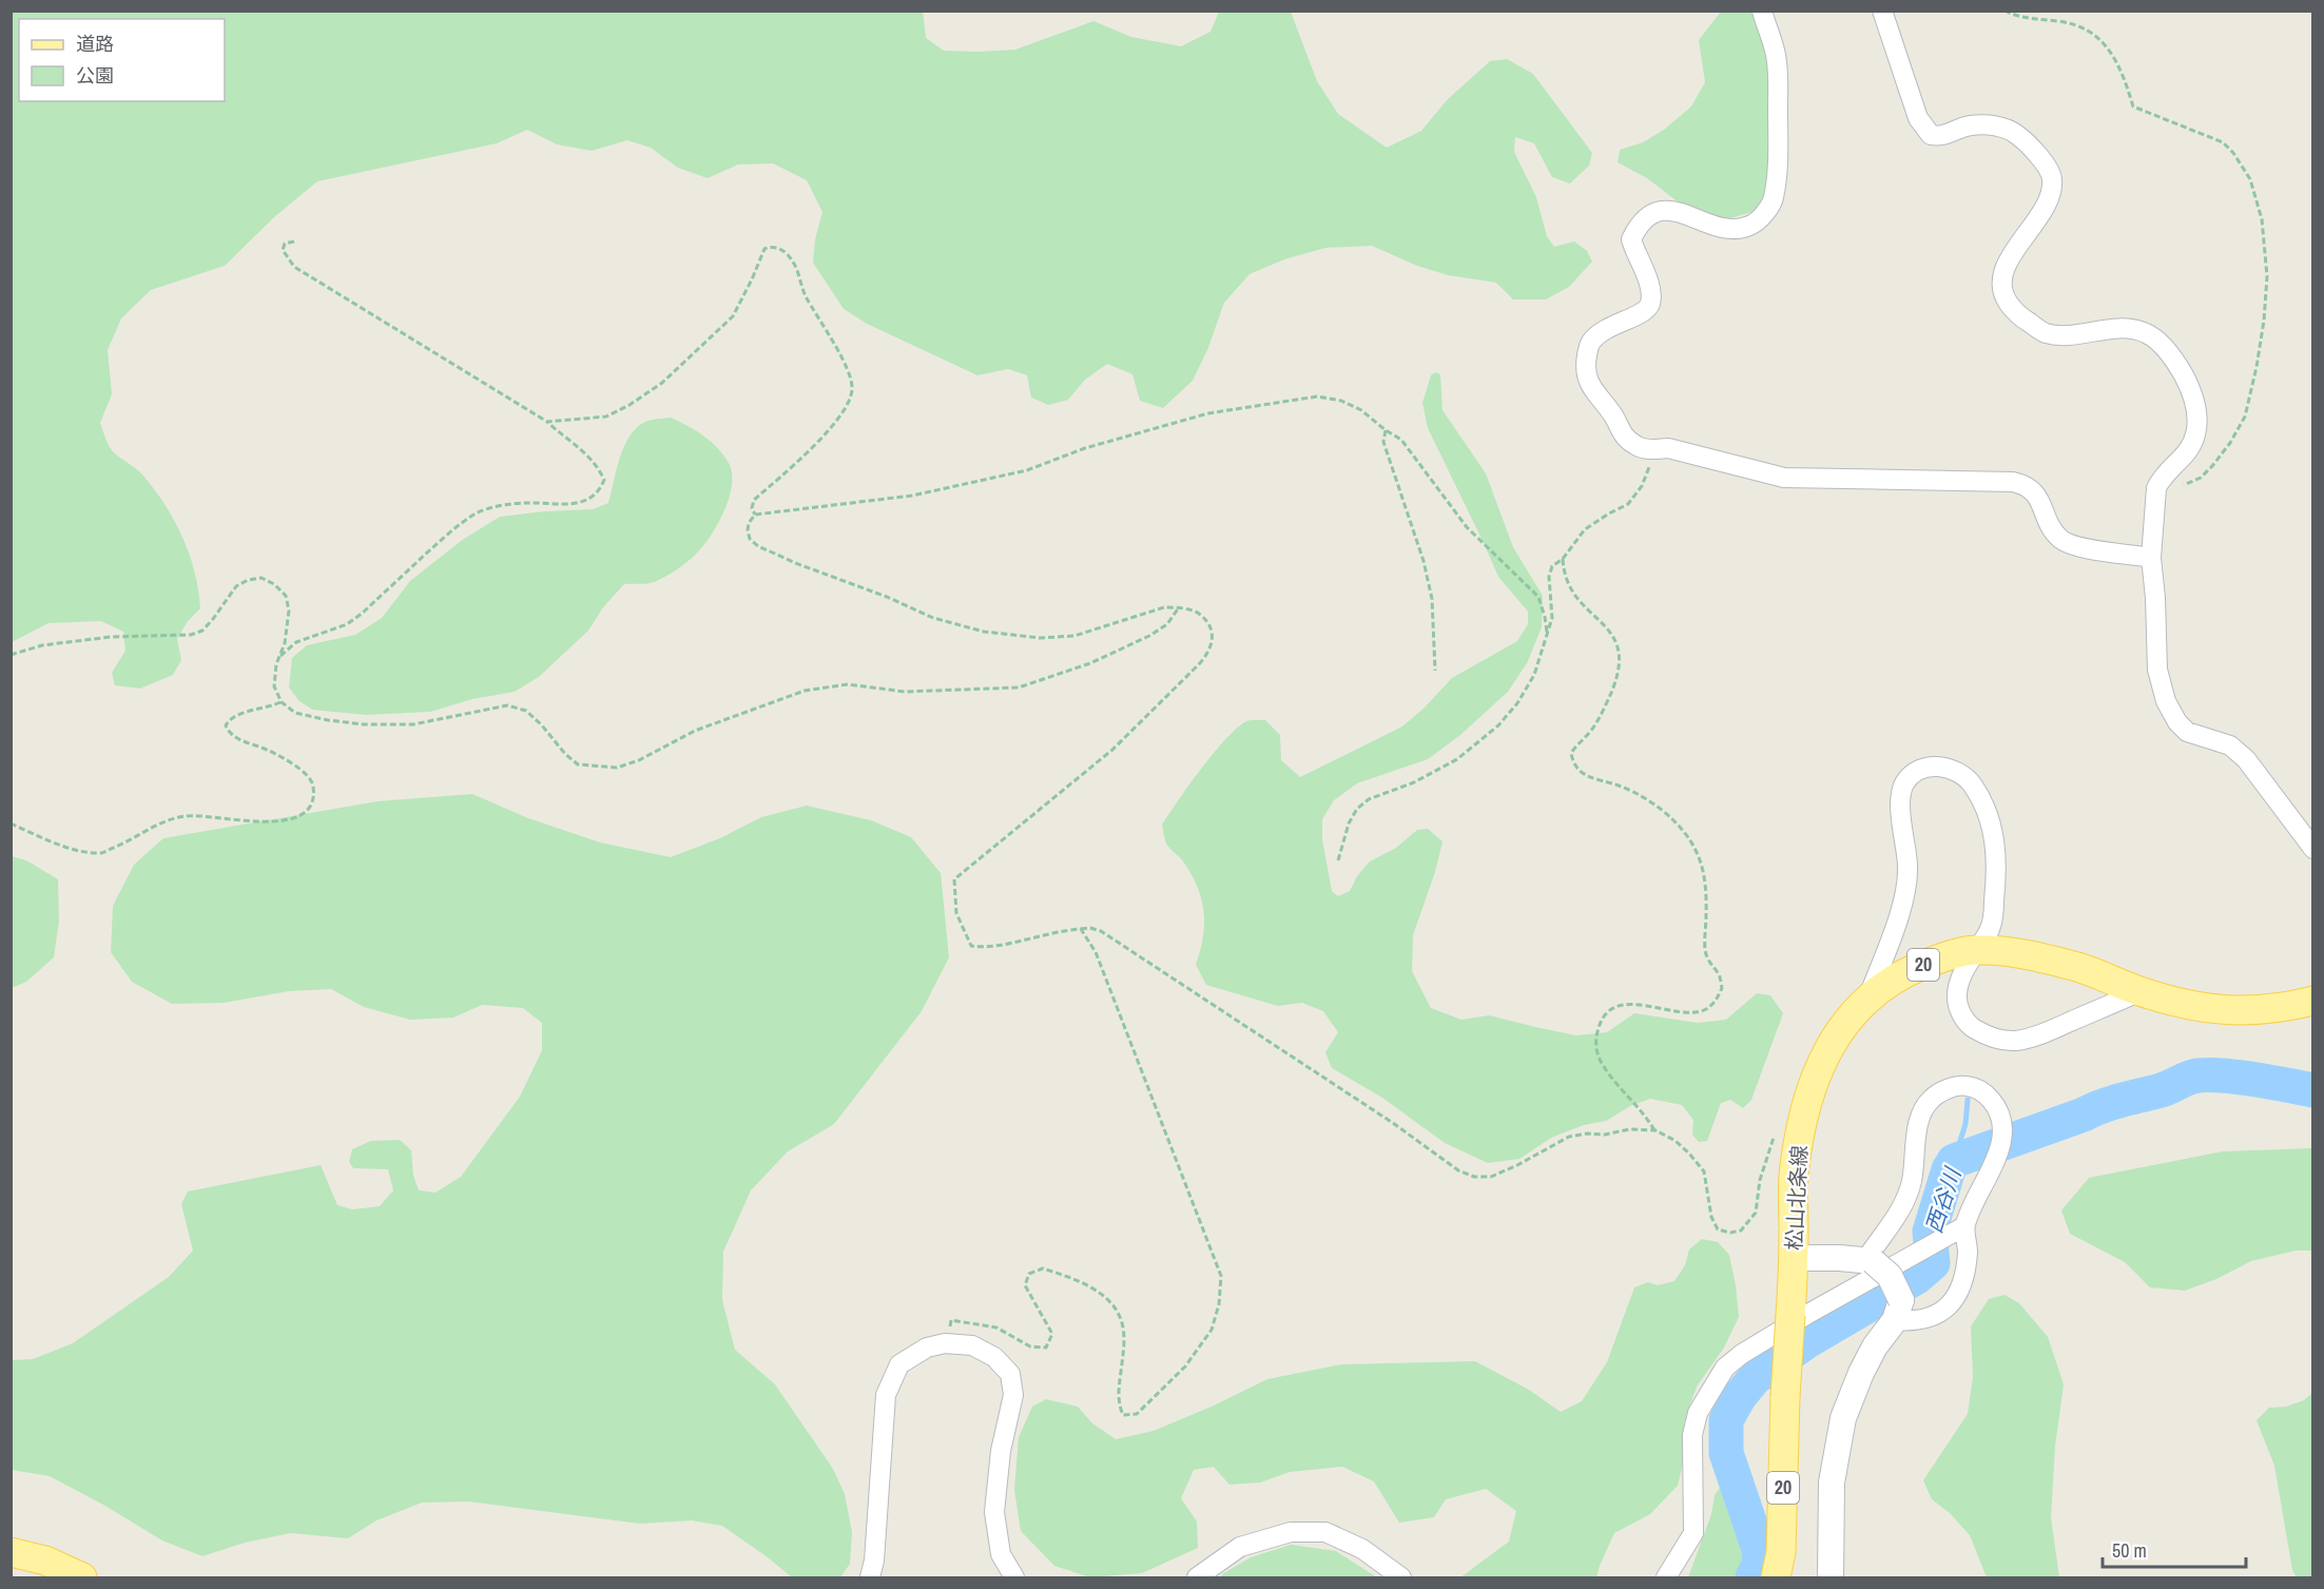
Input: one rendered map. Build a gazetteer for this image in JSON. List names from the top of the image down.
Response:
{
  "streets": {
    "main road": ["20", "松山北条線"]
  },
  "water": ["西谷川"],
  "legend": ["道路", "公園"],
  "scale_bar": "50 m"
}
